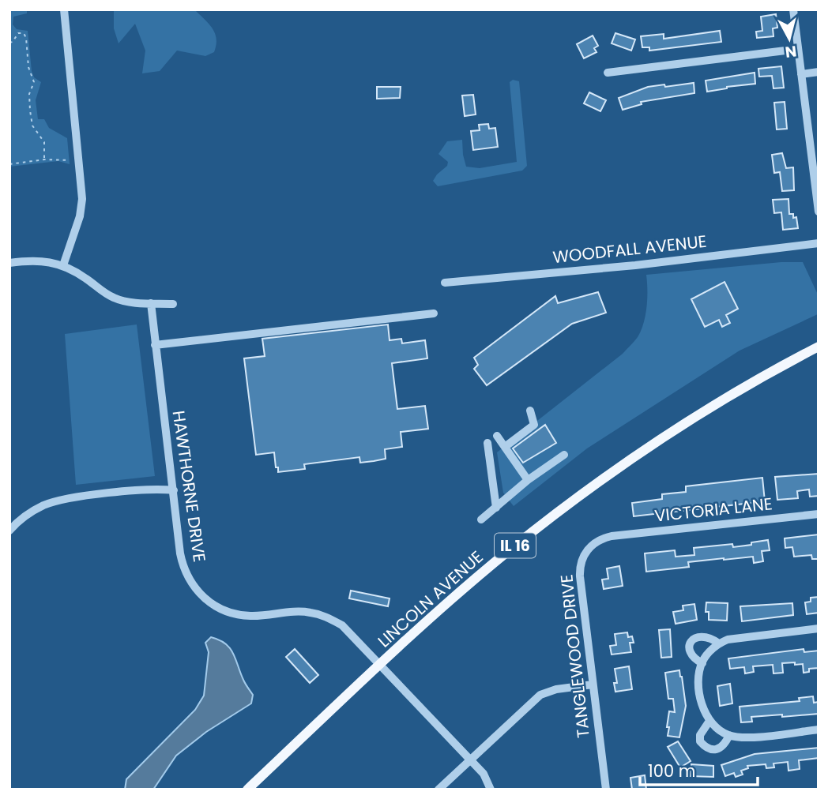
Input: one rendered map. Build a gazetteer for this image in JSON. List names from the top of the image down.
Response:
{
  "streets": {
    "main road": ["IL 16", "LINCOLN AVENUE"],
    "street": [
      "WOODFALL AVENUE",
      "HAWTHORNE DRIVE",
      "VICTORIA LANE",
      "TANGLEWOOD DRIVE"
    ]
  },
  "crossings": [
    ["HAWTHORNE DRIVE", "LINCOLN AVENUE"],
    ["VICTORIA LANE", "TANGLEWOOD DRIVE"]
  ],
  "scale_bar": "100 m",
  "north": "bottom"
}
